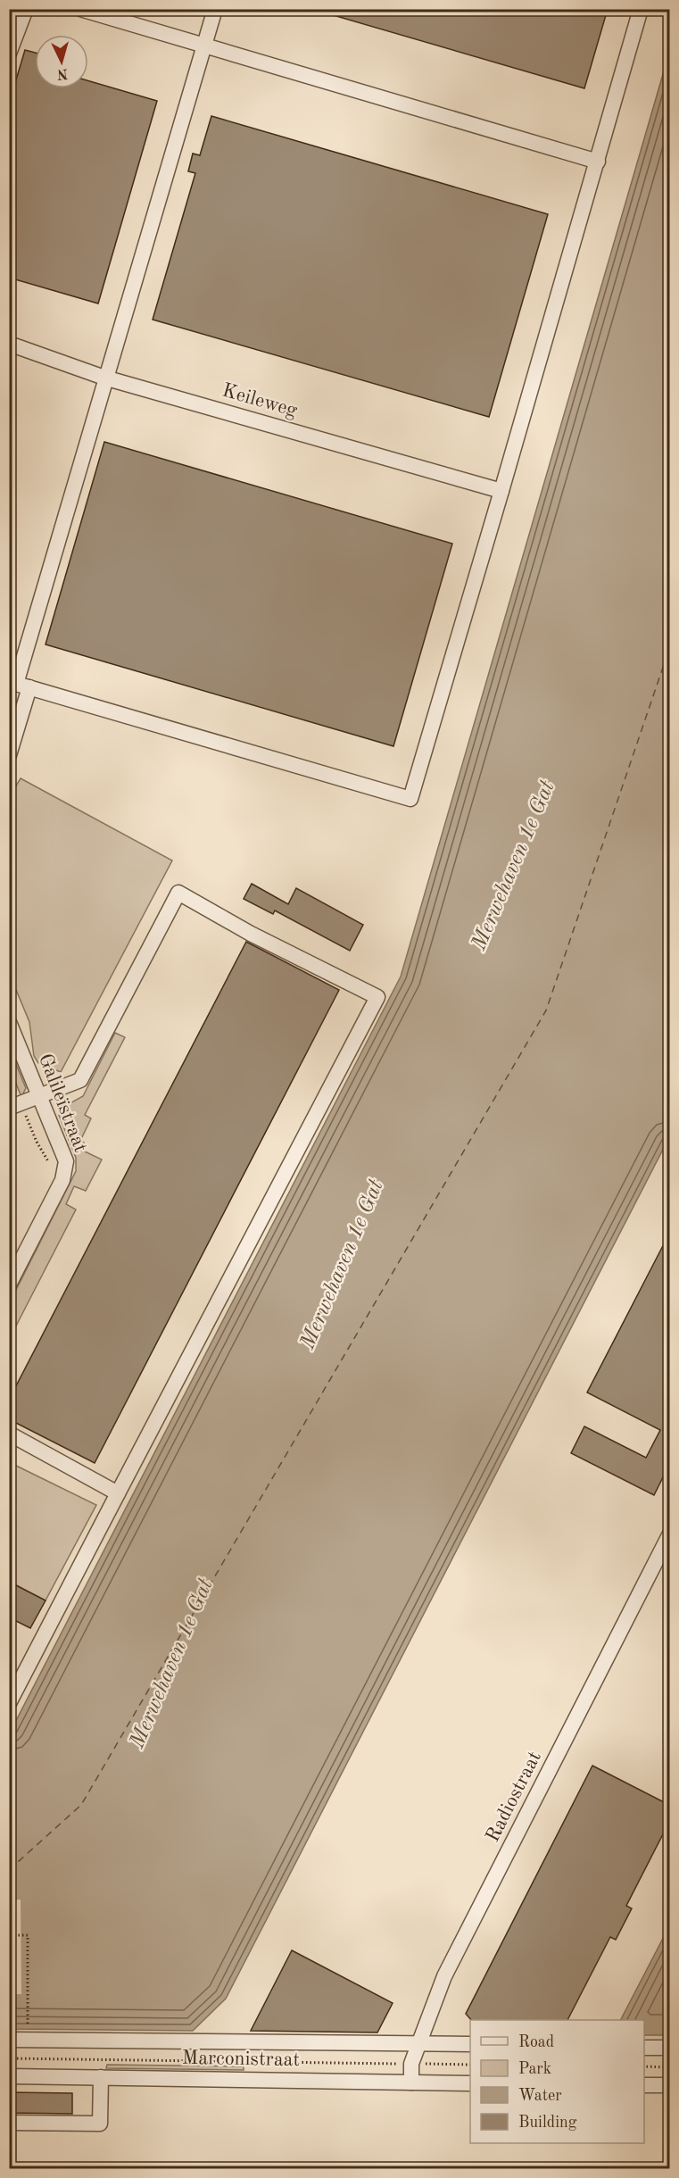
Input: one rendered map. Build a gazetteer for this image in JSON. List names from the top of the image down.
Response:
{
  "streets": {
    "street": [
      "Keileweg",
      "Galileïstraat",
      "Radiostraat",
      "Marconistraat"
    ]
  },
  "crossings": [
    ["Radiostraat", "Marconistraat"]
  ],
  "water": ["Merwehaven 1e Gat"],
  "legend": [
    "Road",
    "Park",
    "Water",
    "Building"
  ],
  "north": "bottom"
}
